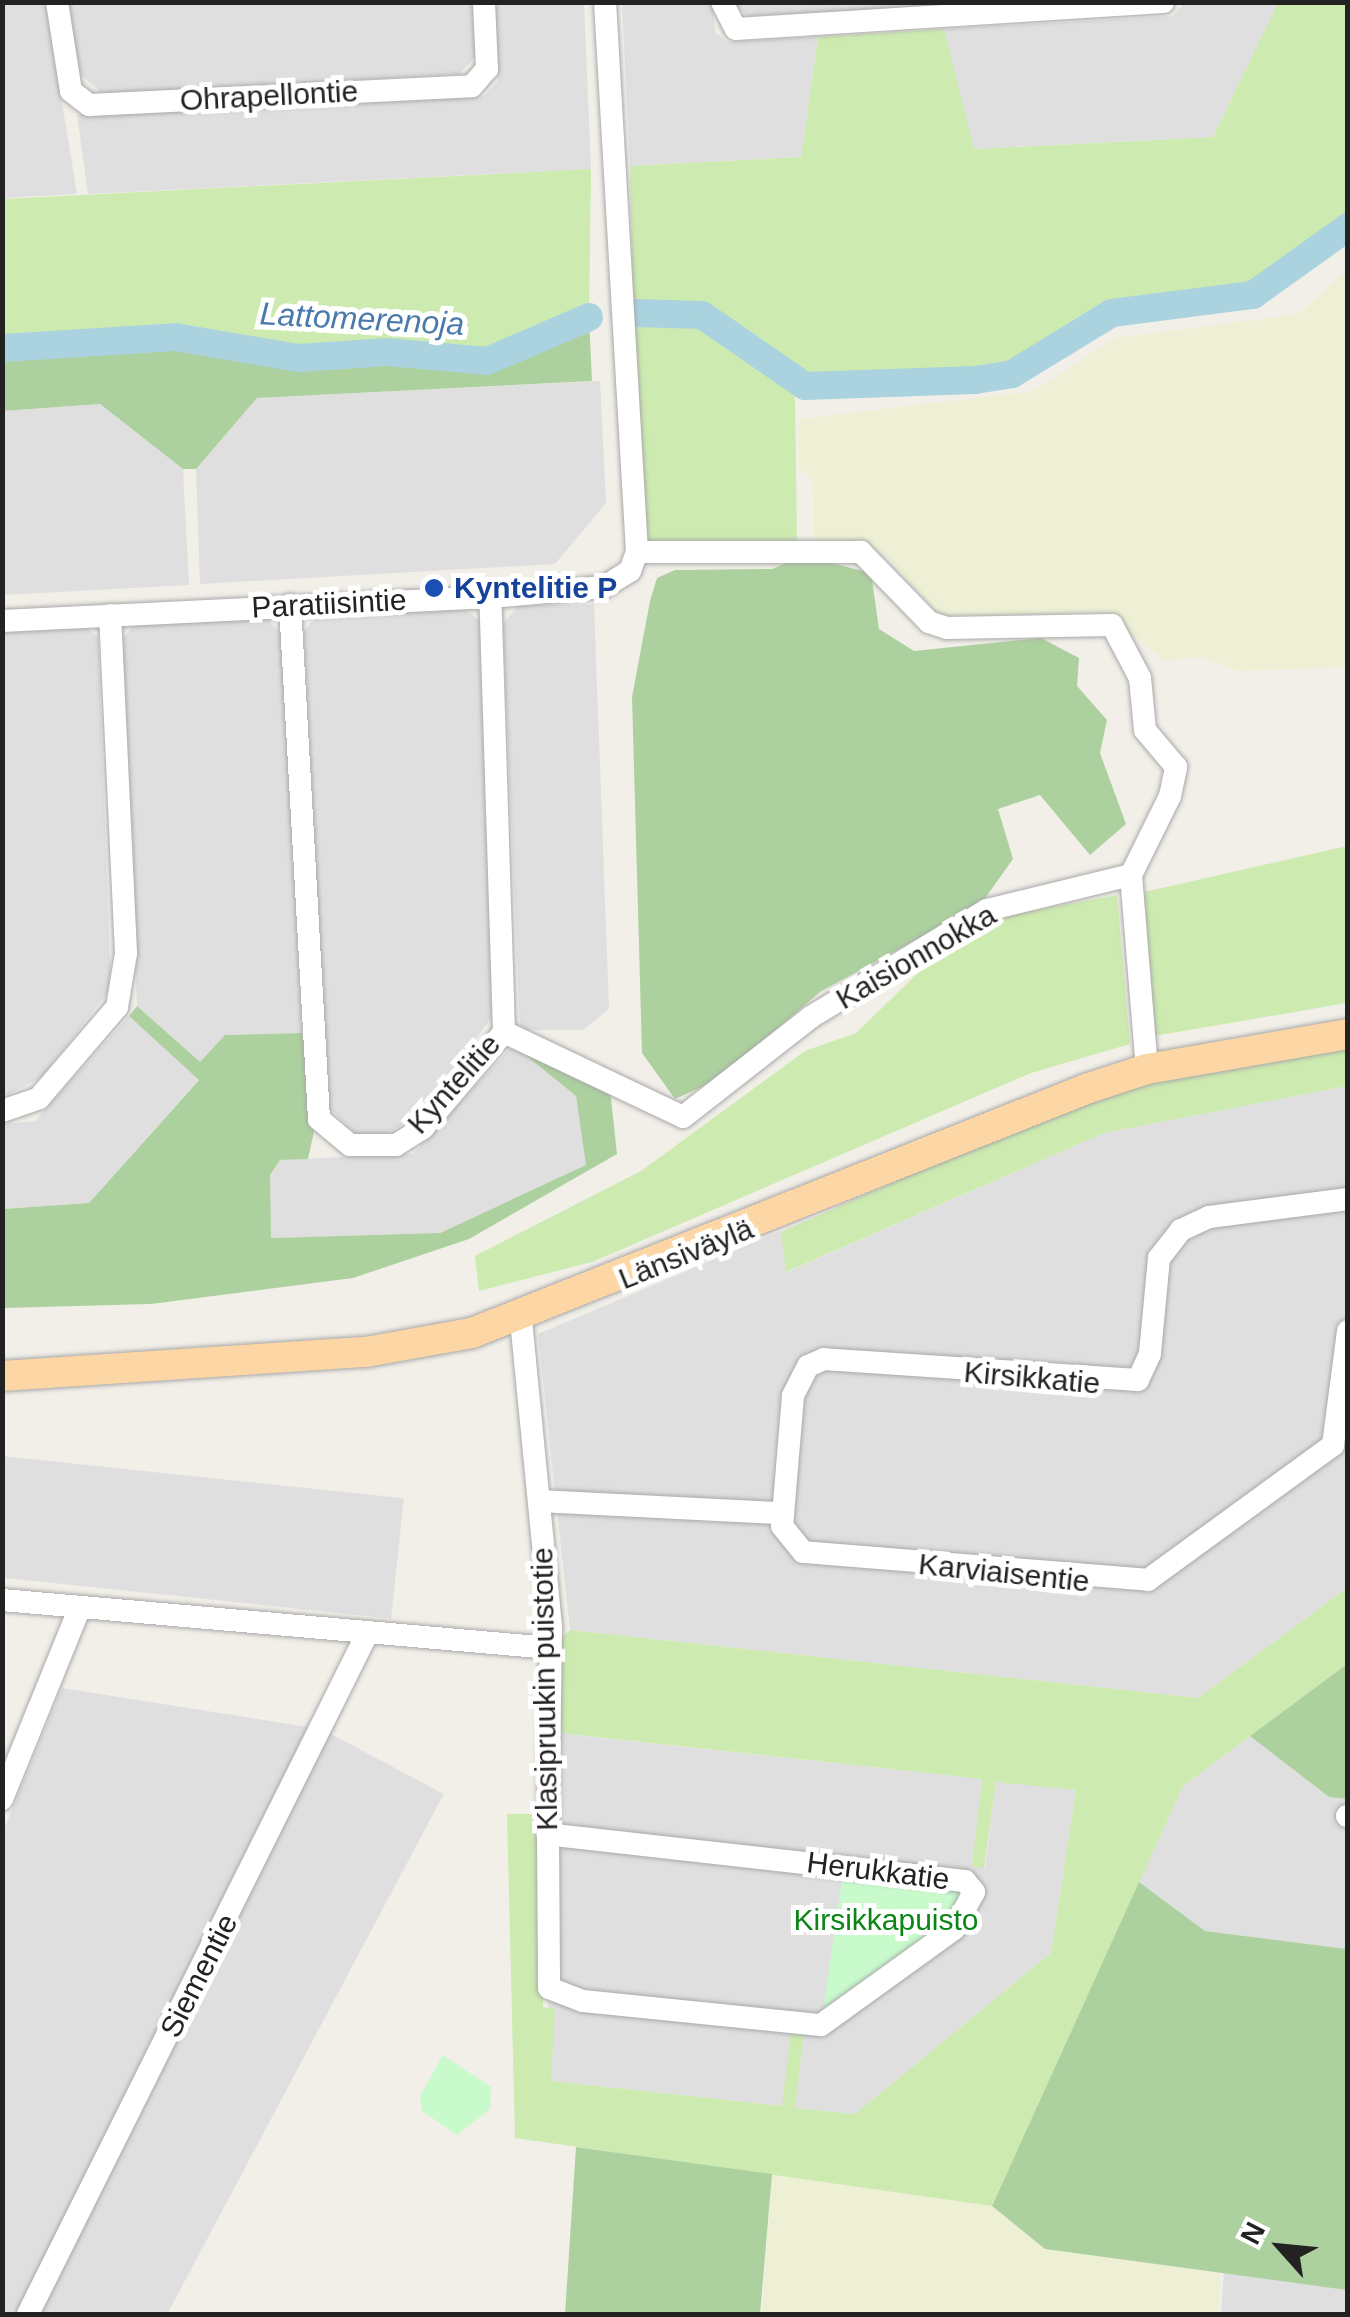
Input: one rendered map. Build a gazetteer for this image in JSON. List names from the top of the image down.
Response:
{
  "streets": {
    "main road": ["Länsiväylä"],
    "street": [
      "Ohrapellontie",
      "Paratiisintie",
      "Kaisionnokka",
      "Kyntelitie",
      "Kirsikkatie",
      "Karviaisentie",
      "Klasipruukin puistotie",
      "Herukkatie",
      "Siementie"
    ]
  },
  "crossings": [
    ["Paratiisintie", "Kyntelitie"],
    ["Kaisionnokka", "Kyntelitie"],
    ["Länsiväylä", "Klasipruukin puistotie"],
    ["Kirsikkatie", "Karviaisentie"],
    ["Klasipruukin puistotie", "Herukkatie"]
  ],
  "water": ["Lattomerenoja"],
  "parks": ["Kirsikkapuisto"],
  "places": ["Kyntelitie P"],
  "north": "top left"
}
